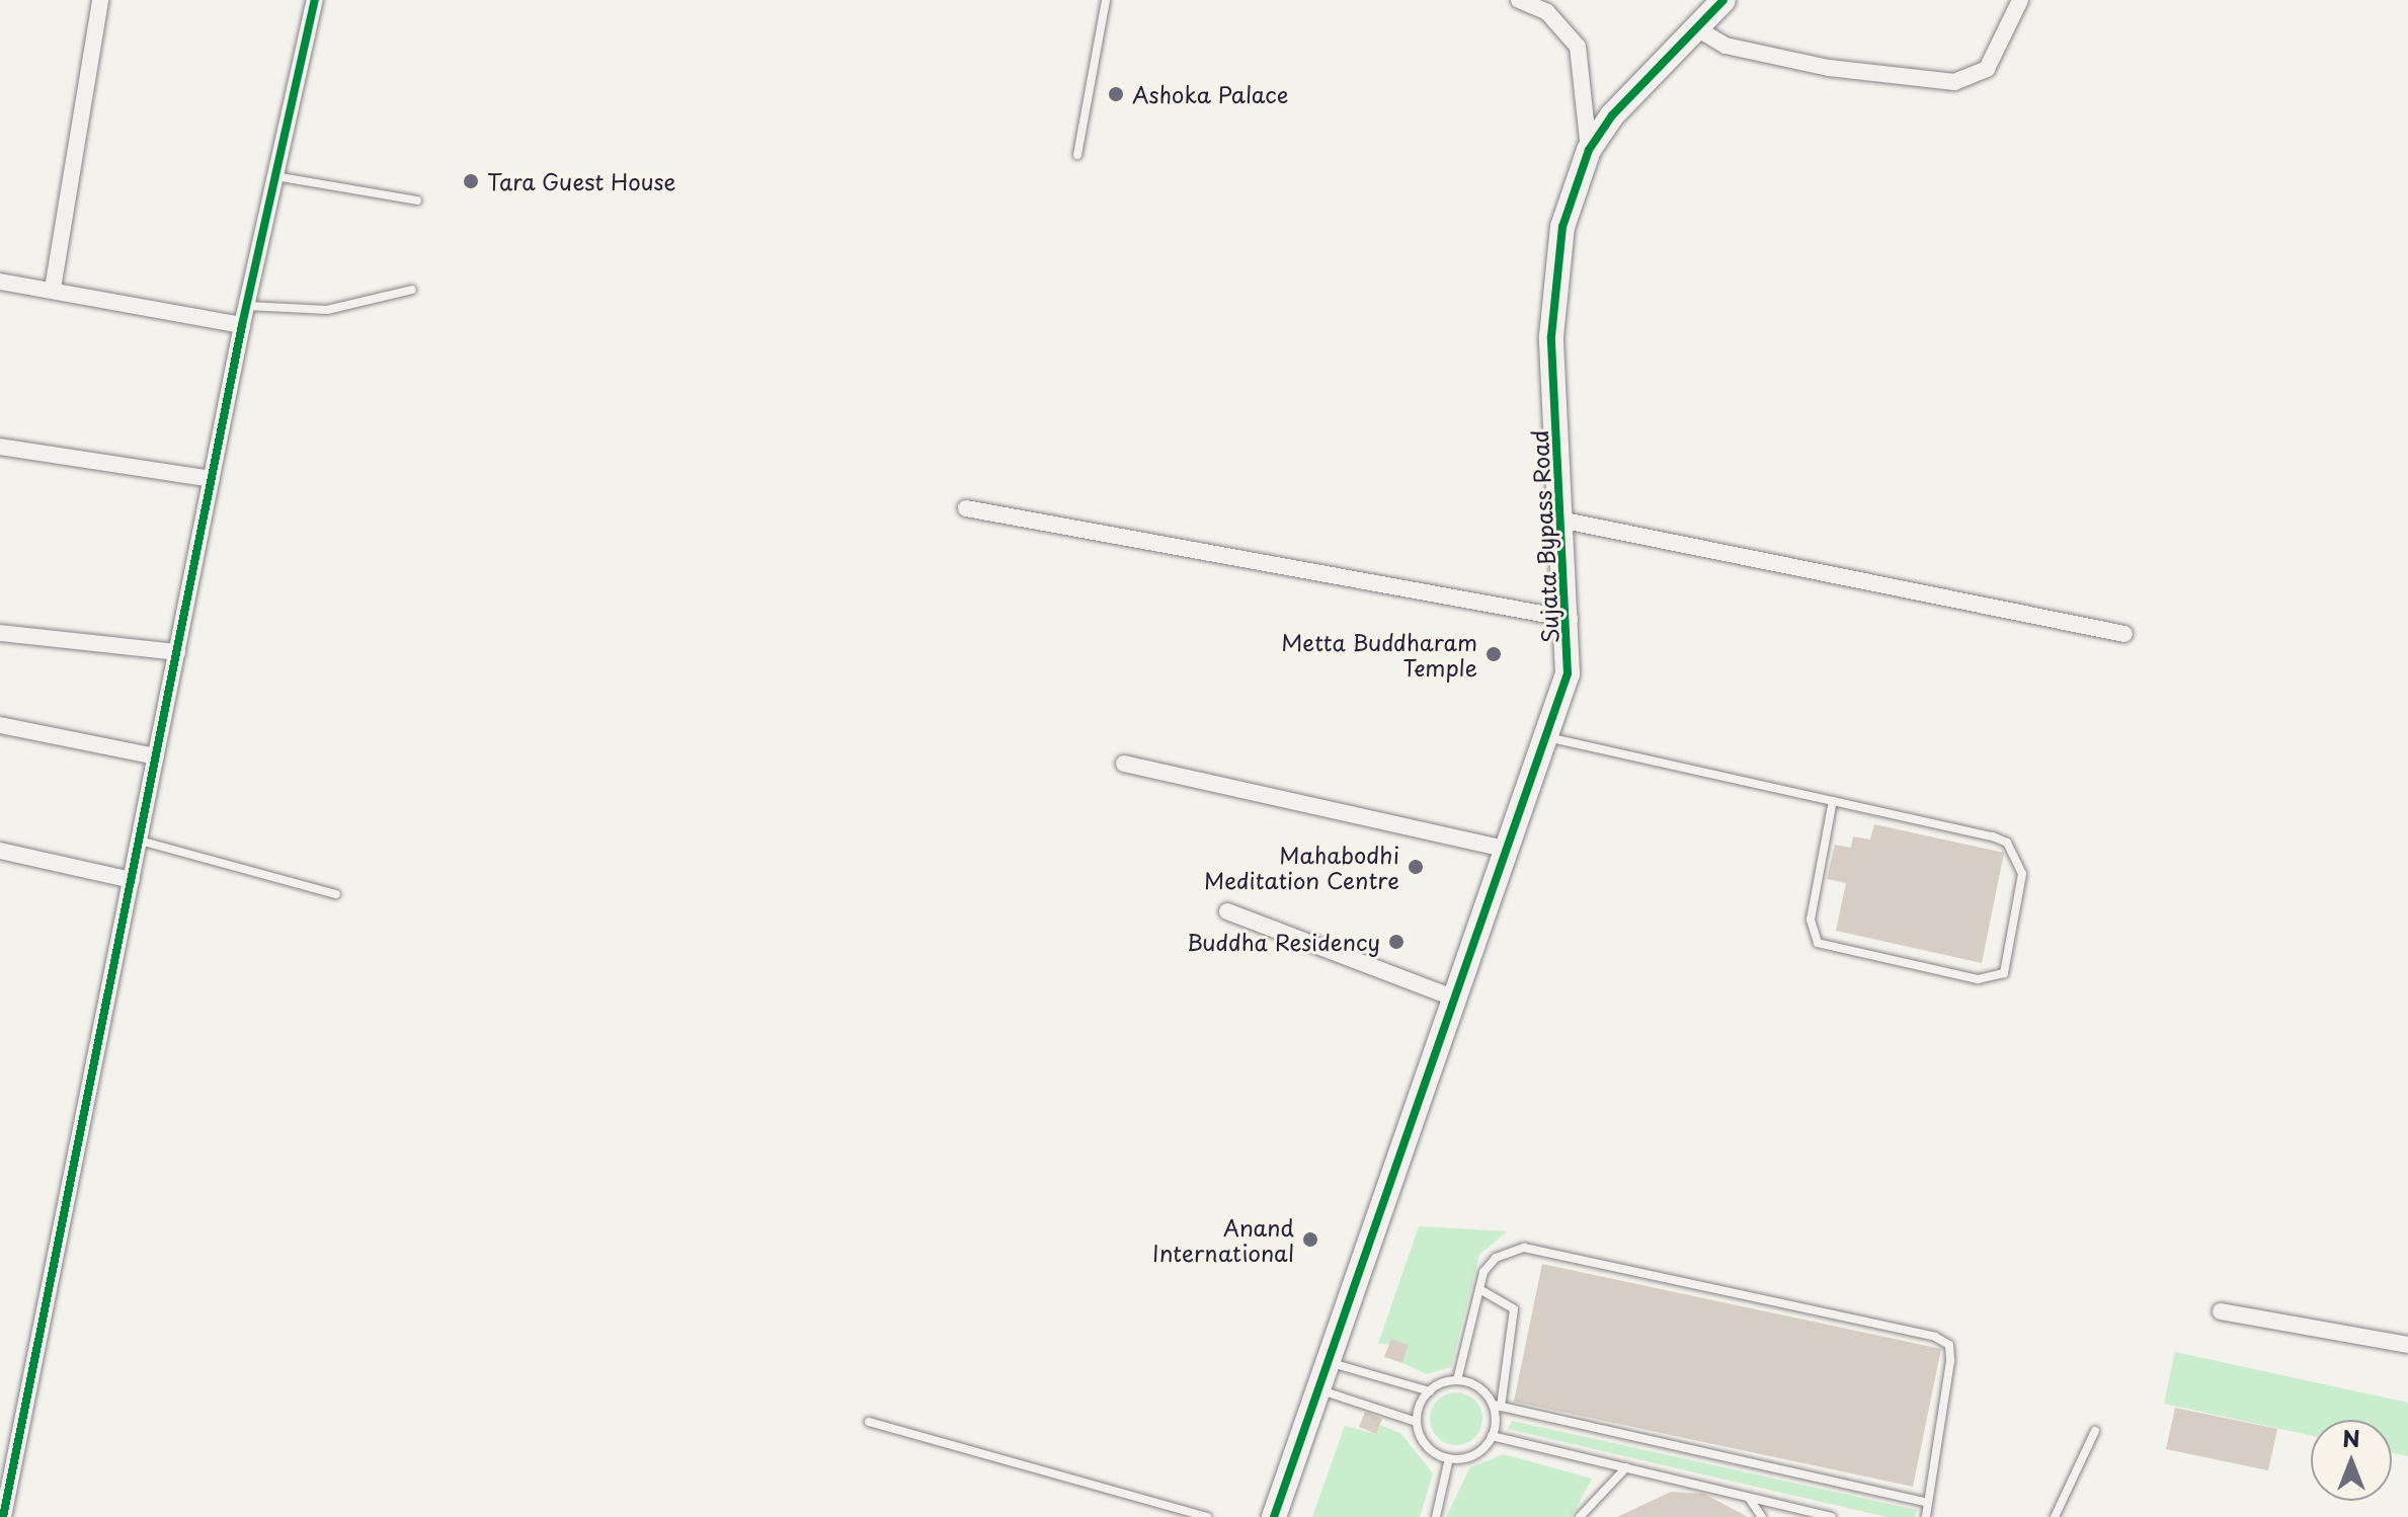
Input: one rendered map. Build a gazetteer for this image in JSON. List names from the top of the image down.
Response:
{
  "streets": {
    "street": ["Sujata Bypass Road"]
  },
  "places": [
    "Ashoka Palace",
    "Tara Guest House",
    "Metta Buddharam Temple",
    "Mahabodhi Meditation Centre",
    "Buddha Residency",
    "Anand International"
  ],
  "north": "top"
}
